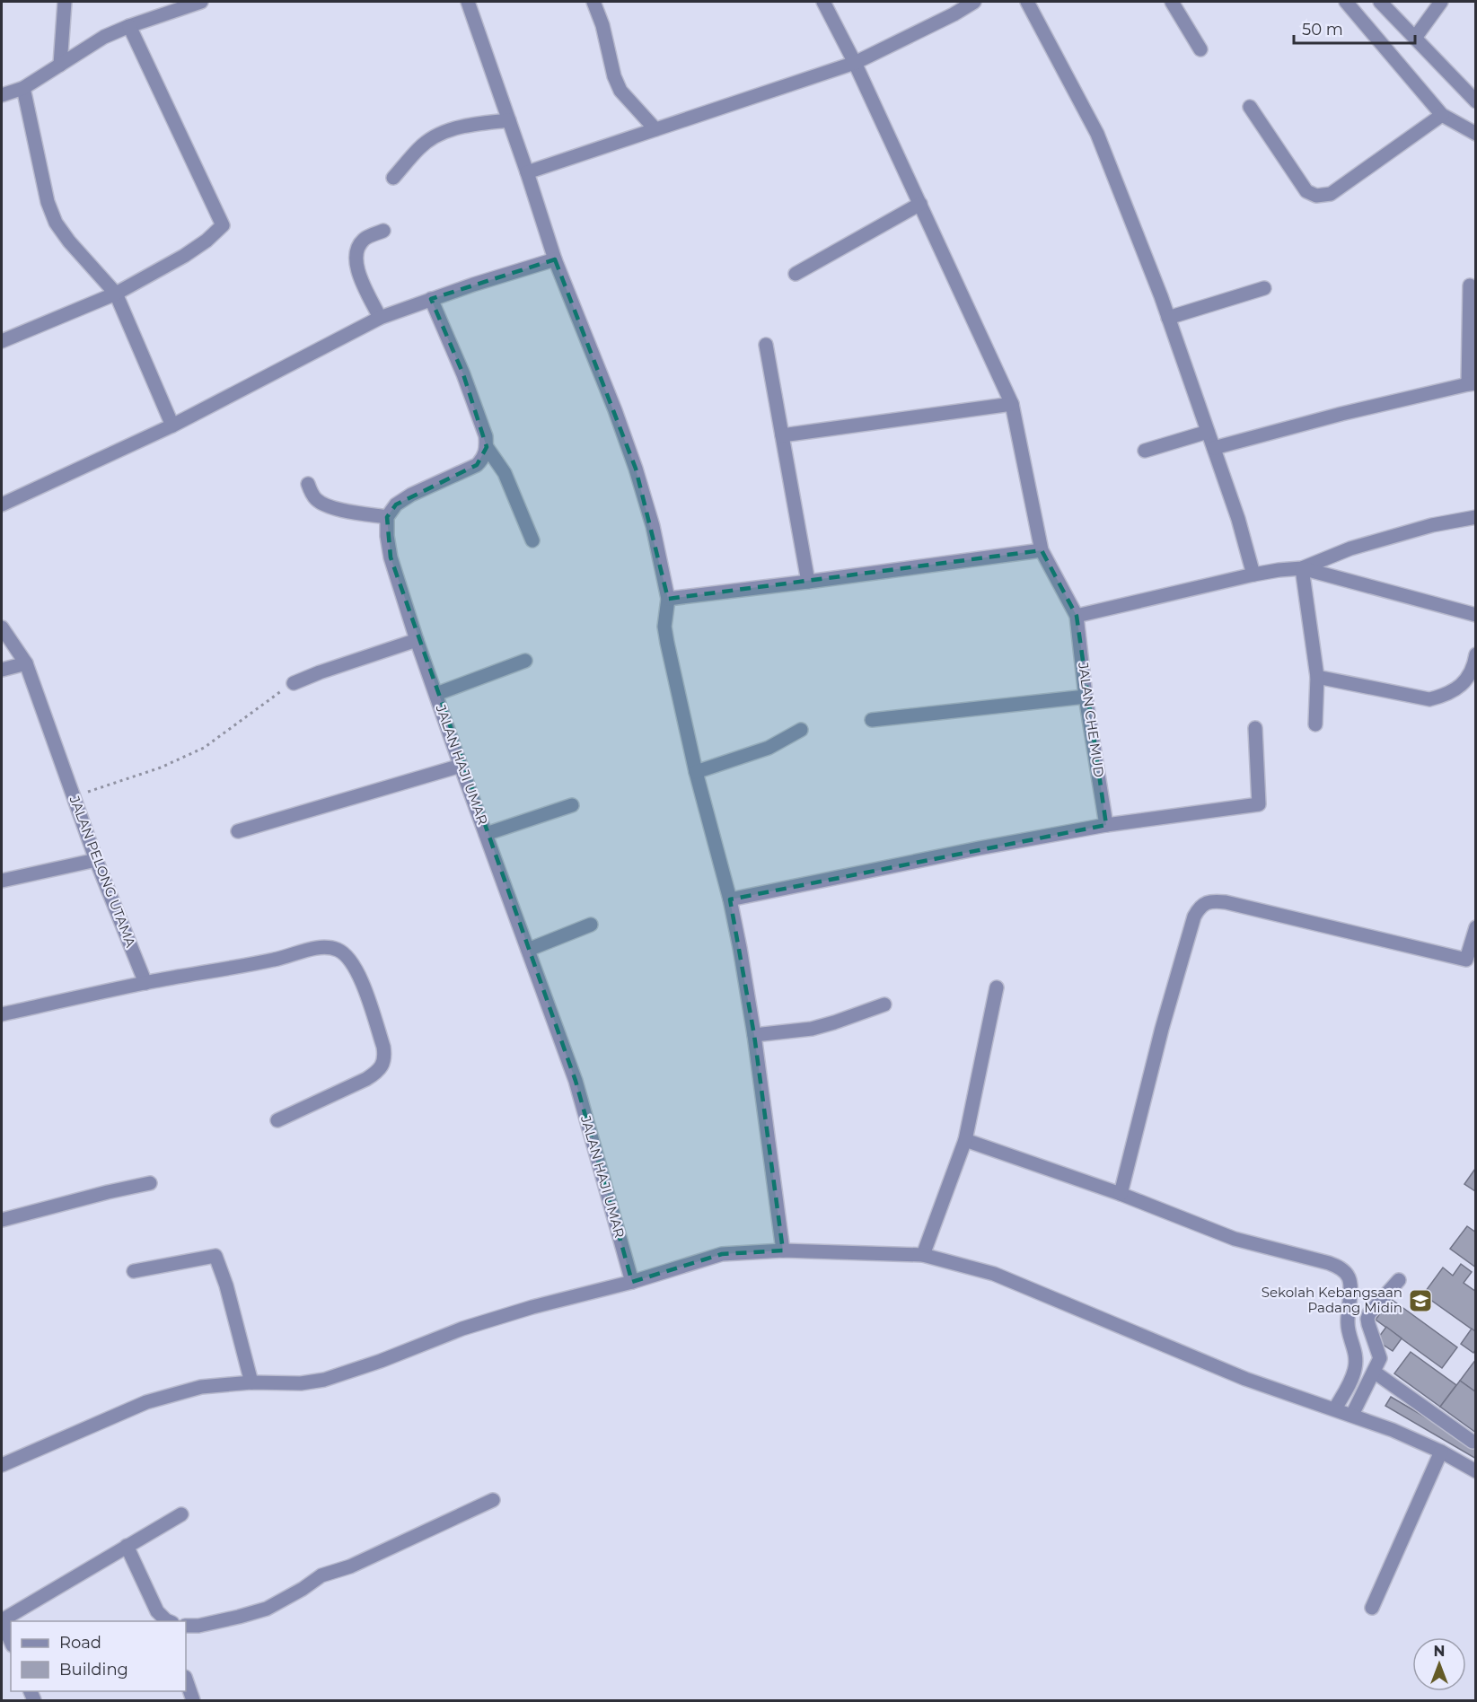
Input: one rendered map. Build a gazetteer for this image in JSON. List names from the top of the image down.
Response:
{
  "streets": {
    "street": ["JALAN CHE MUD", "JALAN HAJI UMAR", "JALAN PELONG UTAMA"]
  },
  "places": {
    "school or university": ["Sekolah Kebangsaan Padang Midin"]
  },
  "legend": ["Road", "Building"],
  "scale_bar": "50 m",
  "north": "top"
}
